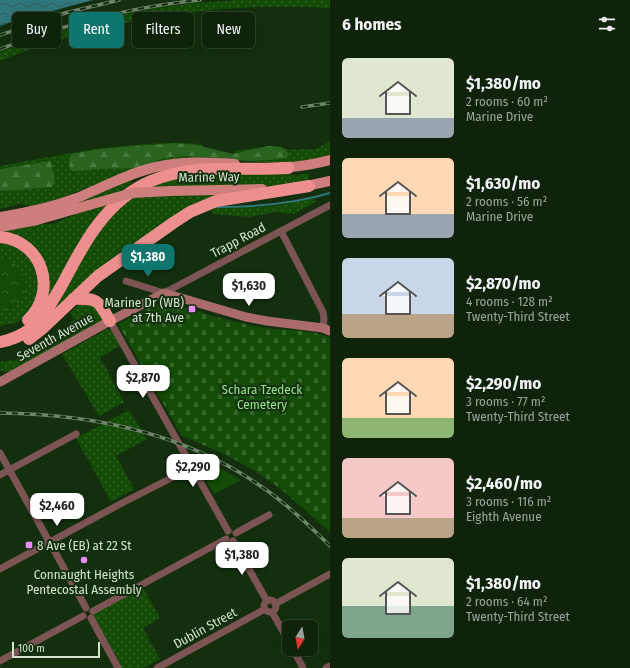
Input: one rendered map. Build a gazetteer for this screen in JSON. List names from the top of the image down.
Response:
{
  "streets": {
    "main road": ["Marine Way"],
    "street": ["Trapp Road", "Seventh Avenue", "Dublin Street"]
  },
  "crossings": [
    ["Trapp Road", "Seventh Avenue"]
  ],
  "parks": ["Schara Tzedeck Cemetery"],
  "places": {
    "transit": ["Marine Dr (WB) at 7th Ave", "8 Ave (EB) at 22 St"],
    "other": ["Connaught Heights Pentecostal Assembly"]
  },
  "scale_bar": "100 m",
  "north": "bottom",
  "page": {
    "heading": "6 homes",
    "chip": [
      "Buy",
      "Rent",
      "Filters",
      "New"
    ],
    "list": [
      {
        "name": "$1,380/mo",
        "note": "2 rooms · 60 m² · Marine Drive"
      },
      {
        "name": "$1,630/mo",
        "note": "2 rooms · 56 m² · Marine Drive"
      },
      {
        "name": "$2,870/mo",
        "note": "4 rooms · 128 m² · Twenty-Third Street"
      },
      {
        "name": "$2,290/mo",
        "note": "3 rooms · 77 m² · Twenty-Third Street"
      },
      {
        "name": "$2,460/mo",
        "note": "3 rooms · 116 m² · Eighth Avenue"
      },
      {
        "name": "$1,380/mo",
        "note": "2 rooms · 64 m² · Twenty-Third Street"
      }
    ],
    "price": [
      "$1,380",
      "$1,630",
      "$2,870",
      "$2,290",
      "$2,460",
      "$1,380"
    ],
    "scale": "100 m"
  }
}
